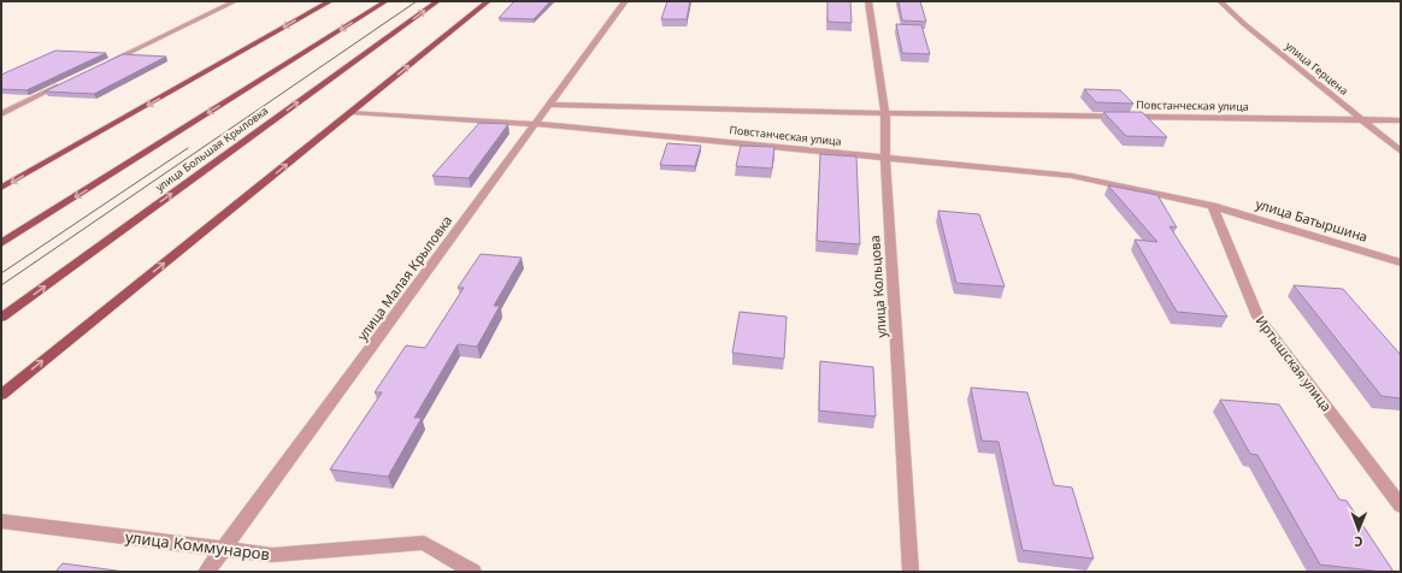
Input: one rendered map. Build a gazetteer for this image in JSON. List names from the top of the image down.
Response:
{
  "streets": {
    "main road": ["улица Большая Крыловка"],
    "street": [
      "улица Герцена",
      "Повстанческая улица",
      "улица Батыршина",
      "улица Малая Крыловка",
      "улица Кольцова",
      "Иртышская улица",
      "улица Коммунаров"
    ]
  },
  "crossings": [
    ["улица Герцена", "Повстанческая улица"],
    ["Повстанческая улица", "улица Батыршина"],
    ["Повстанческая улица", "улица Малая Крыловка"],
    ["Повстанческая улица", "улица Кольцова"],
    ["Повстанческая улица", "Иртышская улица"],
    ["улица Батыршина", "Иртышская улица"],
    ["улица Малая Крыловка", "улица Коммунаров"]
  ],
  "north": "bottom"
}
